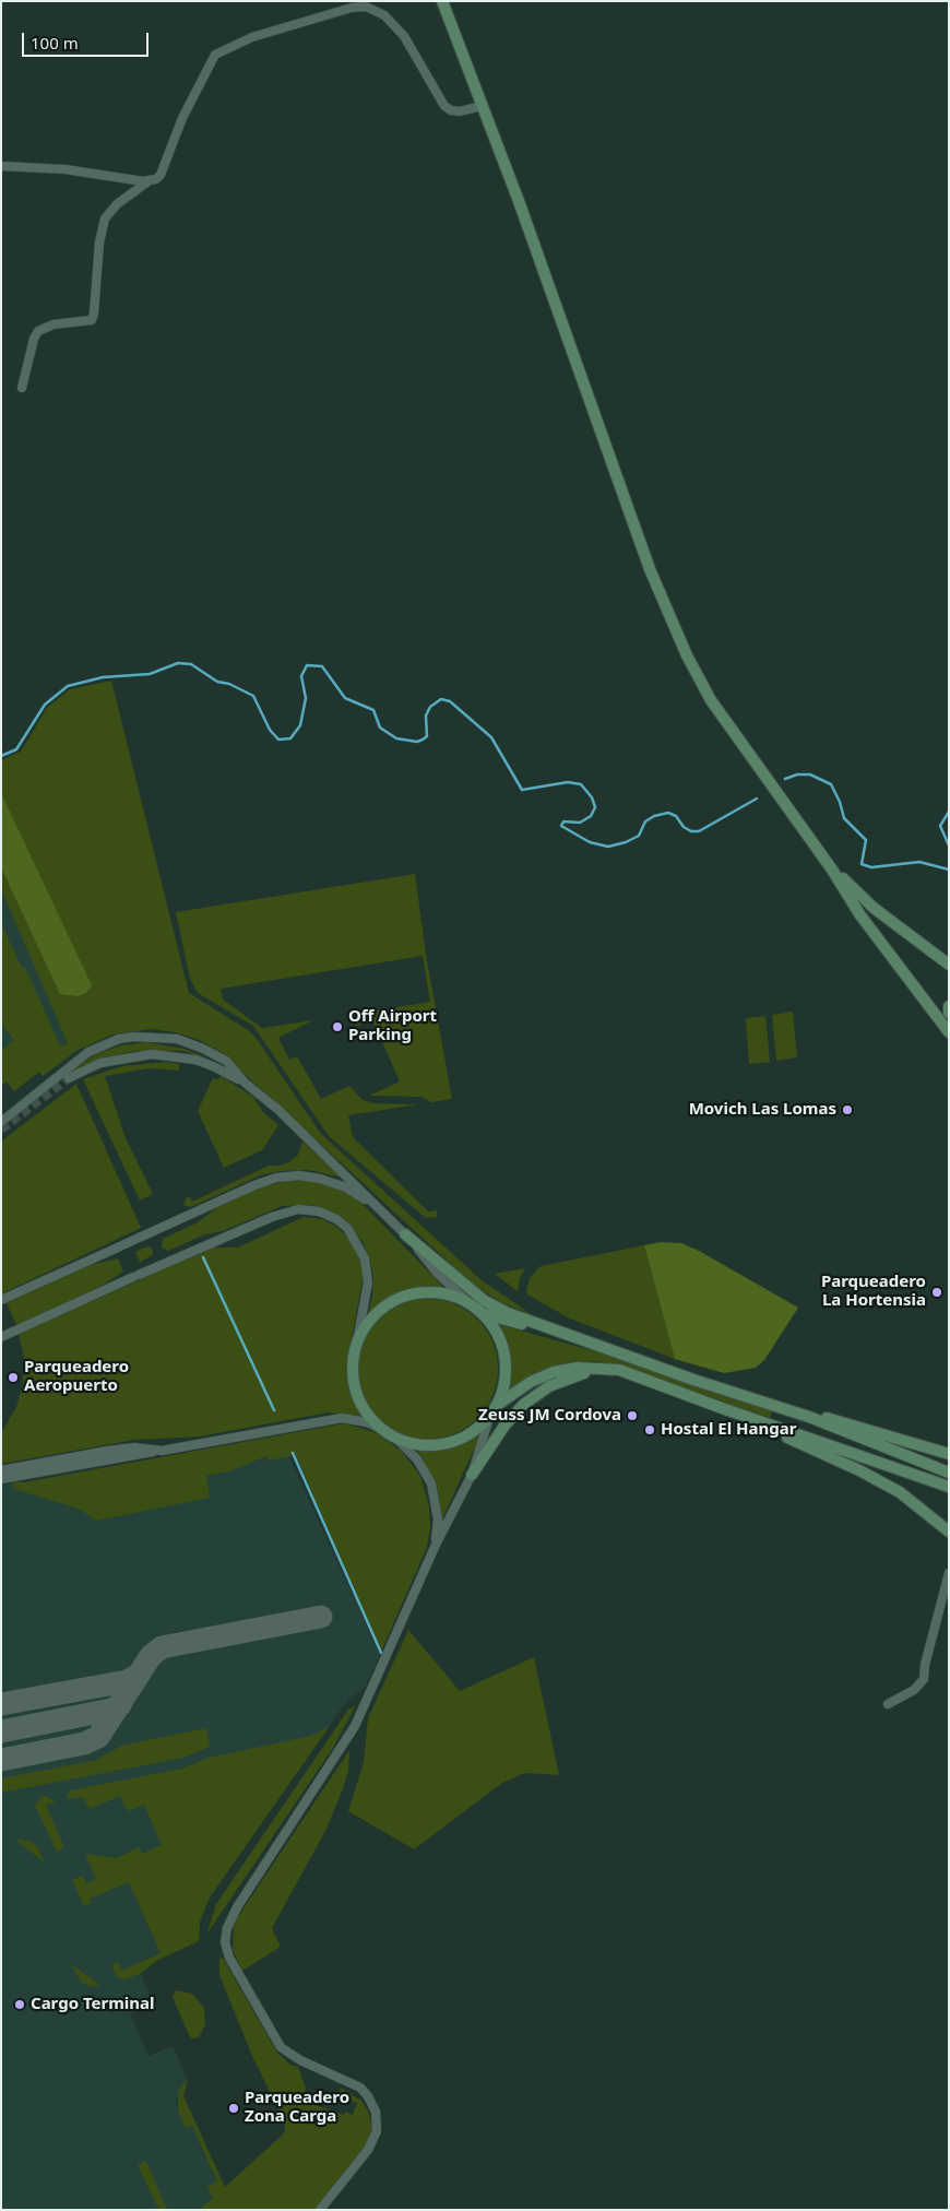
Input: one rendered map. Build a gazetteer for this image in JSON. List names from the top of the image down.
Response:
{
  "places": [
    "Off Airport Parking",
    "Movich Las Lomas",
    "Parqueadero La Hortensia",
    "Parqueadero Aeropuerto",
    "Zeuss JM Cordova",
    "Hostal El Hangar",
    "Cargo Terminal",
    "Parqueadero Zona Carga"
  ],
  "scale_bar": "100 m"
}
